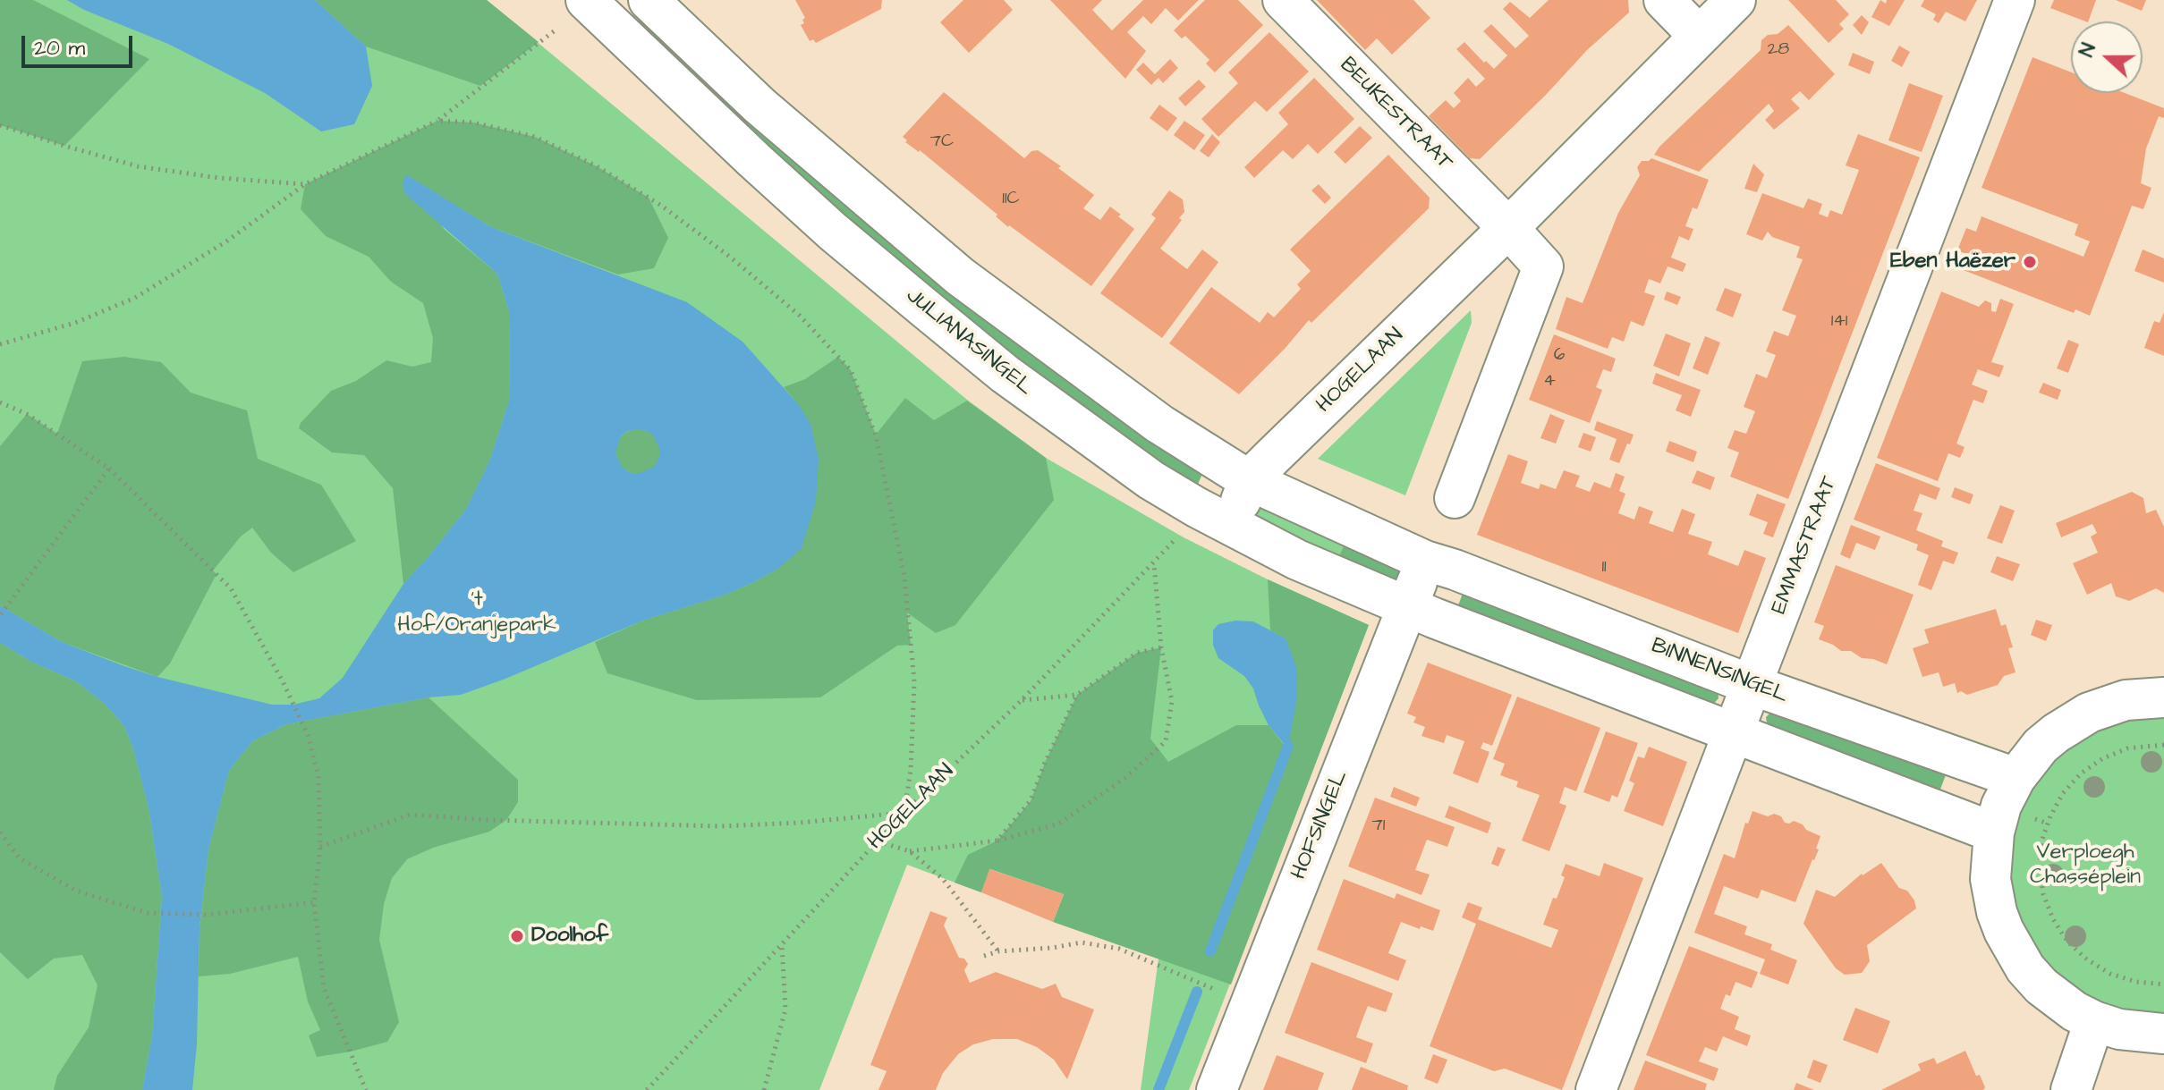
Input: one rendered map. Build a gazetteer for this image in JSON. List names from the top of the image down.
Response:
{
  "streets": {
    "street": [
      "BEUKESTRAAT",
      "JULIANASINGEL",
      "HOGELAAN",
      "EMMASTRAAT",
      "BINNENSINGEL",
      "HOFSINGEL"
    ]
  },
  "crossings": [
    ["BEUKESTRAAT", "HOGELAAN"],
    ["JULIANASINGEL", "HOGELAAN"],
    ["JULIANASINGEL", "HOFSINGEL"],
    ["EMMASTRAAT", "BINNENSINGEL"],
    ["BINNENSINGEL", "HOFSINGEL"]
  ],
  "parks": ["'t Hof/Oranjepark", "Verploegh Chasséplein"],
  "places": ["Eben Haëzer", "Doolhof"],
  "house_numbers": [
    "28",
    "7C",
    "11C",
    "141",
    "6",
    "4",
    "11",
    "71"
  ],
  "scale_bar": "20 m",
  "north": "left"
}
